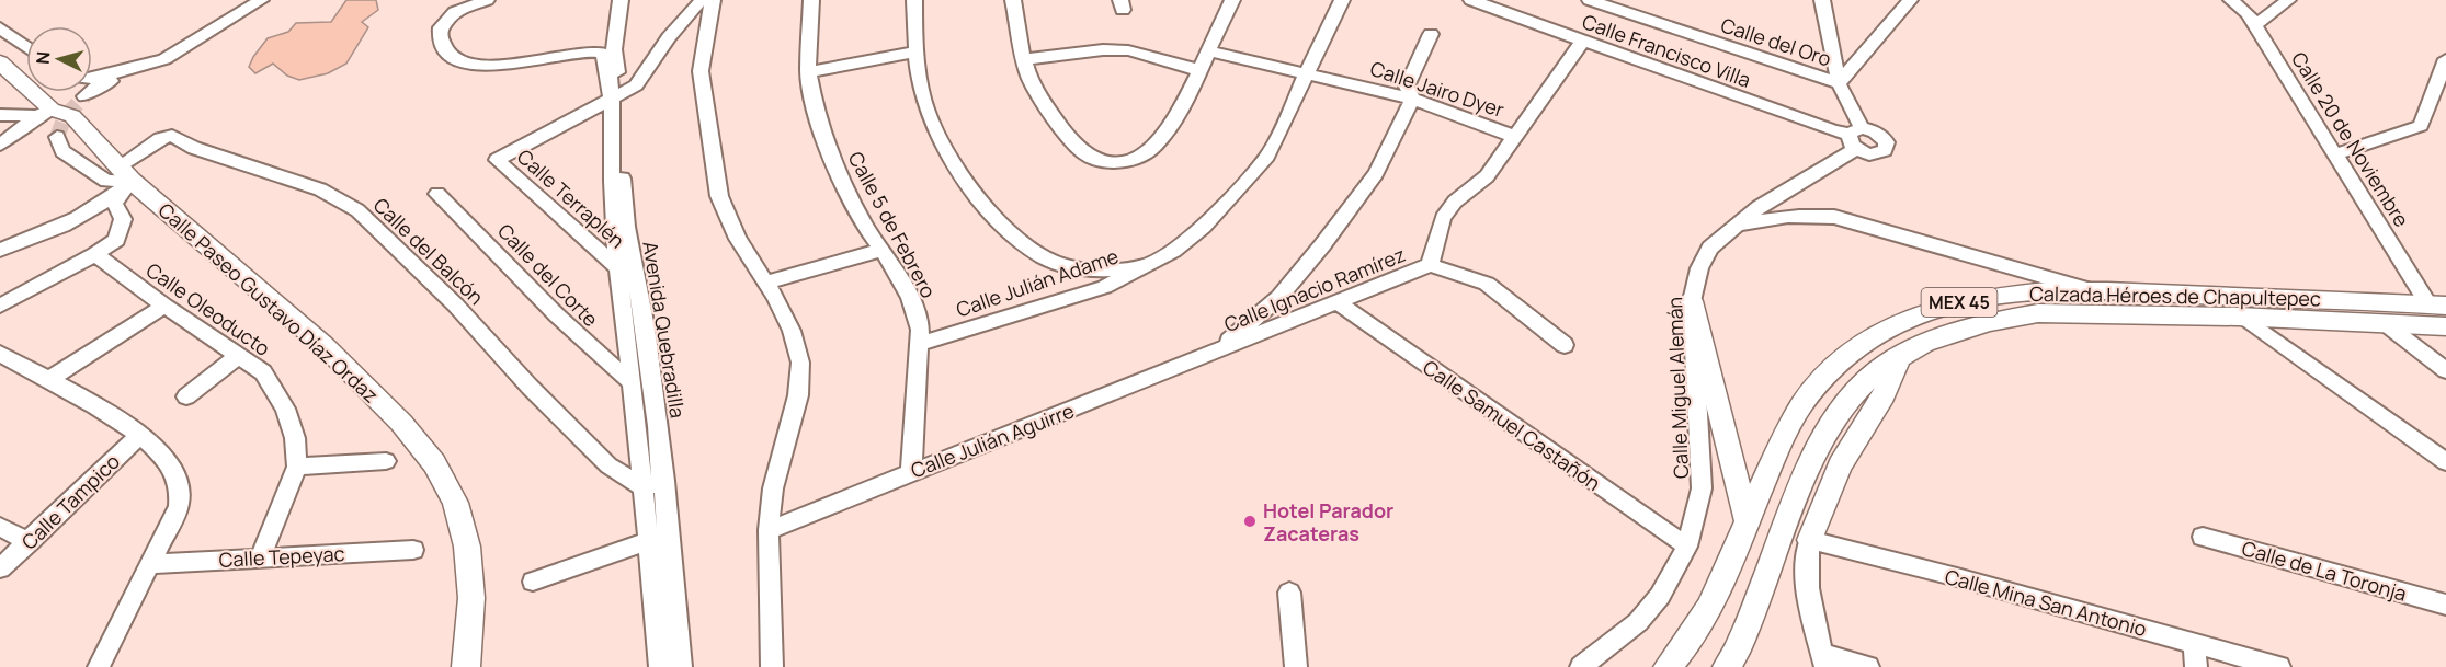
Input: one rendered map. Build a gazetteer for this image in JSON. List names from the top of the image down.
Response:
{
  "streets": {
    "main road": ["Calzada Héroes de Chapultepec", "Calle Paseo Gustavo Díaz Ordaz", "MEX 45"],
    "street": [
      "Calle del Oro",
      "Calle Francisco Villa",
      "Calle Jairo Dyer",
      "Calle 20 de Noviembre",
      "Calle Terraplén",
      "Calle 5 de Febrero",
      "Calle del Balcón",
      "Calle del Corte",
      "Calle Julián Adame",
      "Calle Ignacio Ramírez",
      "Calle Oleoducto",
      "Avenida Quebradilla",
      "Calle Miguel Alemán",
      "Calle Samuel Castañón",
      "Calle Julián Aguirre",
      "Calle Tampico",
      "Calle Tepeyac",
      "Calle de La Toronja",
      "Calle Mina San Antonio"
    ]
  },
  "crossings": [
    ["Calle Francisco Villa", "Calle Ignacio Ramírez"],
    ["Calle Francisco Villa", "Calle Miguel Alemán"],
    ["Calle Jairo Dyer", "Calle Julián Adame"],
    ["Calle Jairo Dyer", "Calle Ignacio Ramírez"],
    ["Calle 20 de Noviembre", "Calzada Héroes de Chapultepec"],
    ["Calle Terraplén", "Avenida Quebradilla"],
    ["Calle 5 de Febrero", "Calle Julián Adame"],
    ["Calle 5 de Febrero", "Calle Julián Aguirre"],
    ["Calle del Balcón", "Calle Paseo Gustavo Díaz Ordaz"],
    ["Calle del Balcón", "Avenida Quebradilla"],
    ["Calle del Corte", "Avenida Quebradilla"],
    ["Calle Ignacio Ramírez", "Calle Samuel Castañón"],
    ["Calle Ignacio Ramírez", "Calle Julián Aguirre"],
    ["Calle Miguel Alemán", "Calle Samuel Castañón"]
  ],
  "places": ["Hotel Parador Zacateras"],
  "north": "left"
}
